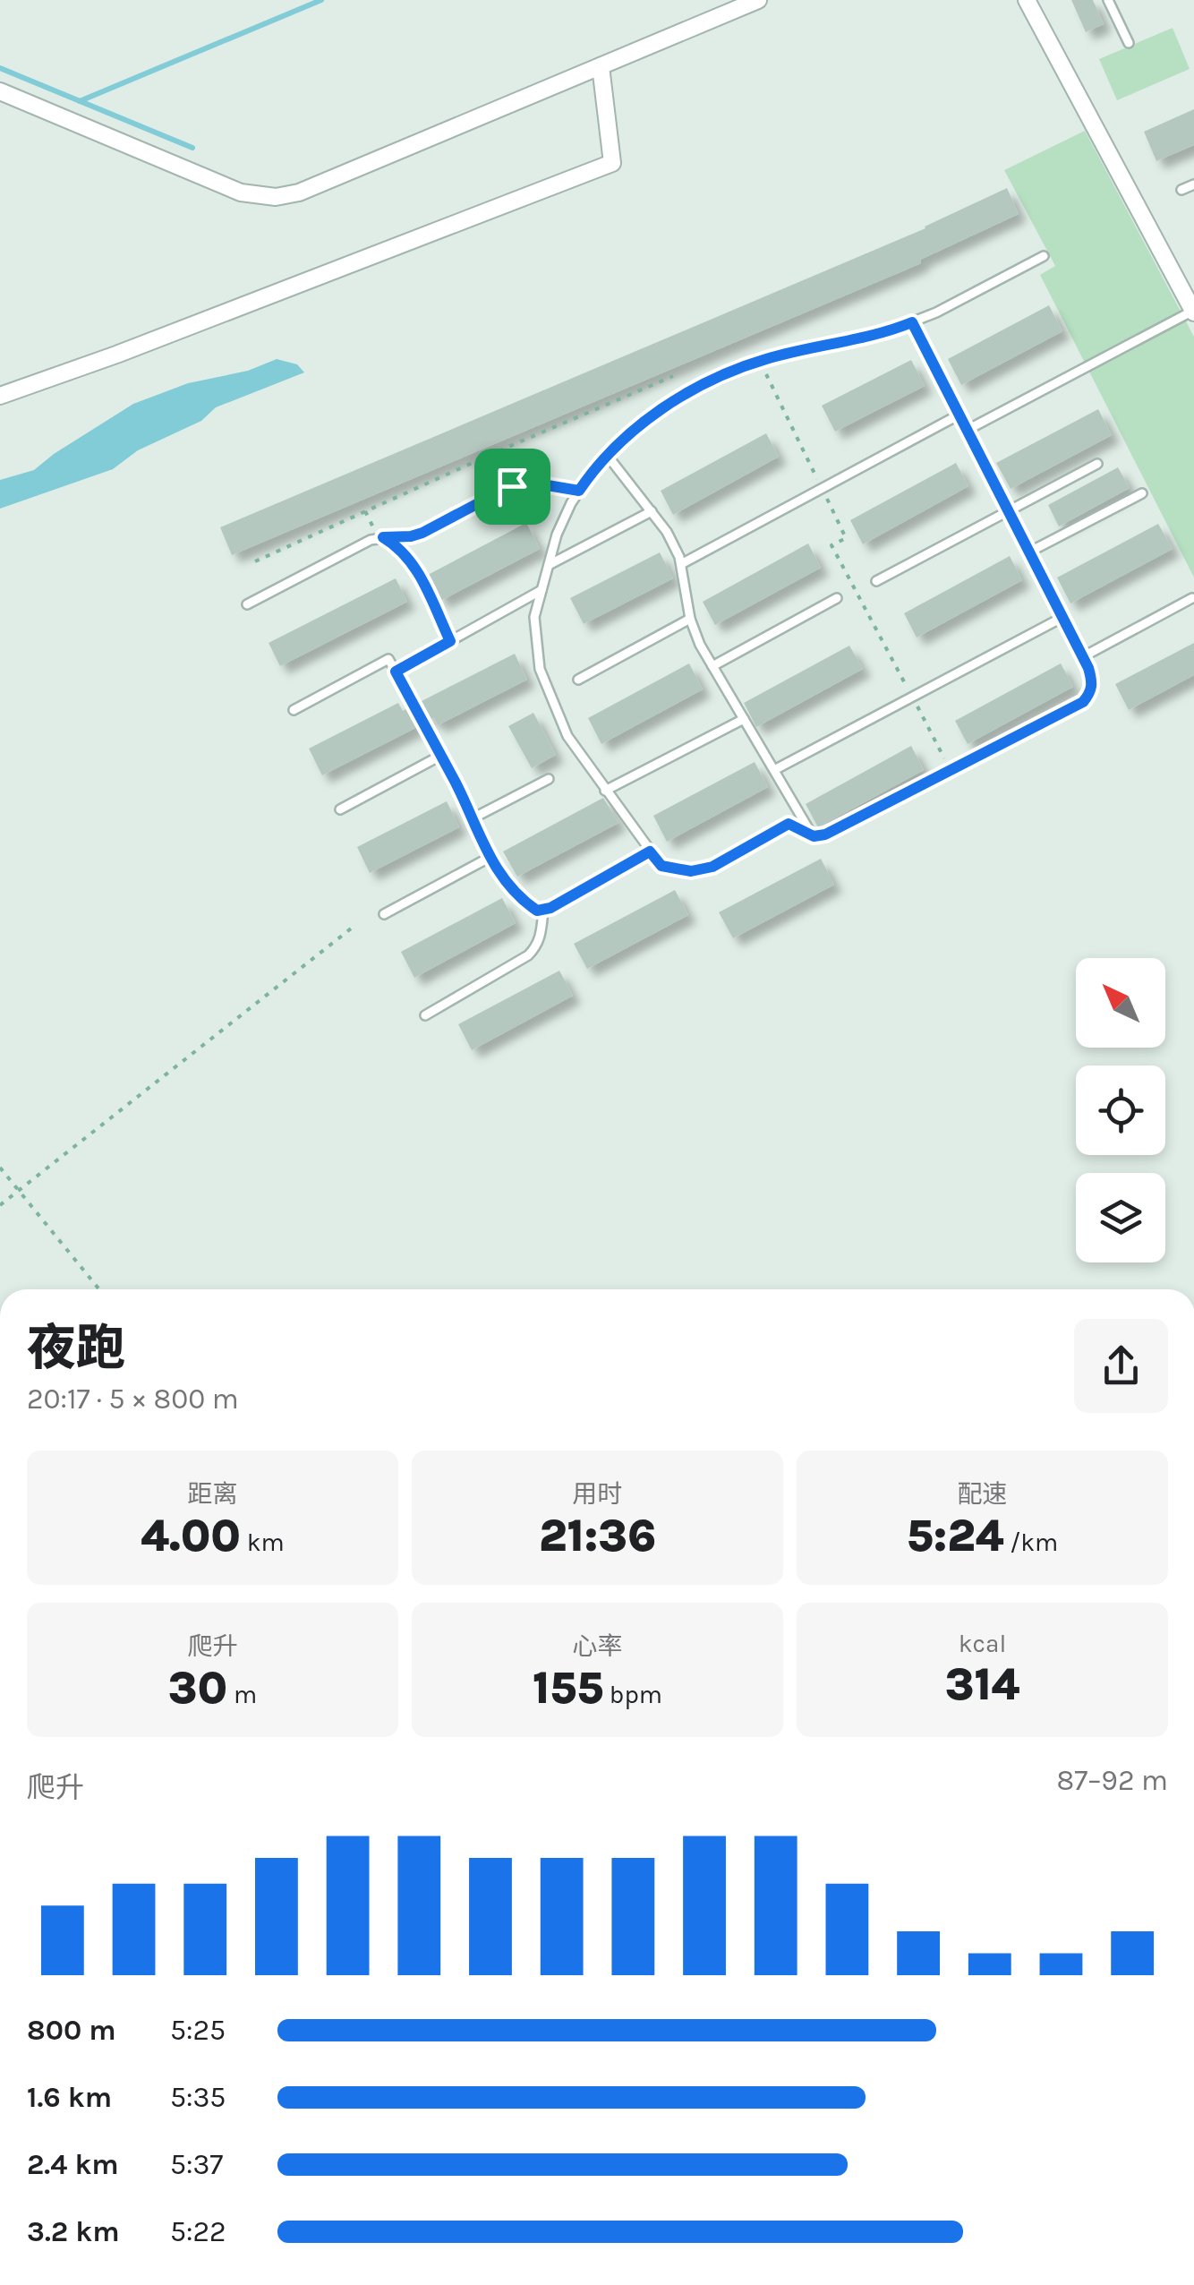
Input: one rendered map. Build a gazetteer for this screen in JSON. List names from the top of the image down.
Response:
{
  "north": "top left",
  "page": {
    "heading": ["夜跑", "20:17 · 5 × 800 m"],
    "stats": [
      ["距离", "4.00 km"],
      ["用时", "21:36"],
      ["配速", "5:24 /km"],
      ["爬升", "30 m"],
      ["心率", "155 bpm"],
      ["kcal", "314"]
    ],
    "chart": ["爬升", "87–92 m"],
    "list": [
      {
        "name": "800 m",
        "note": "5:25"
      },
      {
        "name": "1.6 km",
        "note": "5:35"
      },
      {
        "name": "2.4 km",
        "note": "5:37"
      },
      {
        "name": "3.2 km",
        "note": "5:22"
      }
    ]
  }
}
